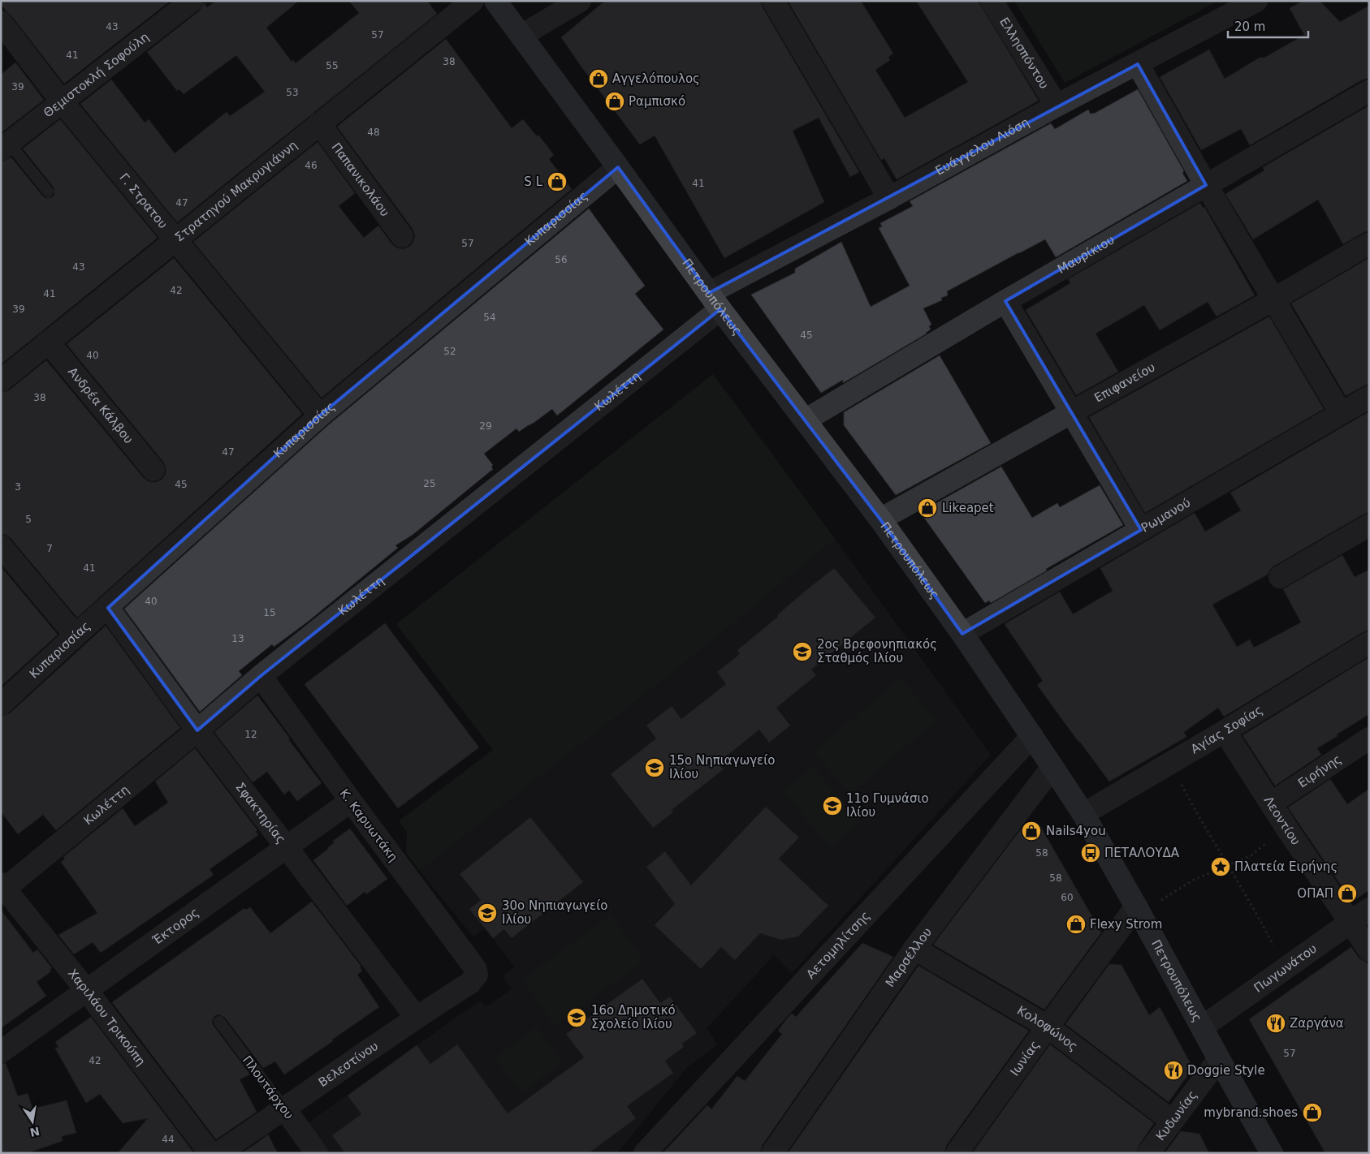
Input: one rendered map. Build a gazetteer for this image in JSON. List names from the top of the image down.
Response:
{
  "streets": {
    "main road": ["Πετρουπόλεως"],
    "street": [
      "Ελλησπόντου",
      "Θεμιστοκλή Σοφούλη",
      "Ευάγγελου Λιόση",
      "Παπανικολάου",
      "Στρατηγού Μακρυγιάννη",
      "Γ. Στρατου",
      "Κυπαρισσίας",
      "Μαυρίκιου",
      "Επιφανείου",
      "Κωλέττη",
      "Ανδρέα Κάλβου",
      "Ρωμανού",
      "Αγίας Σοφίας",
      "Ειρήνης",
      "Σφακτηρίας",
      "Λεοντίου",
      "Κ. Καρυωτάκη",
      "Έκτορος",
      "Αετομηλίτσης",
      "Μαρσέλλου",
      "Πωγωνάτου",
      "Χαριλάου Τρικούπη",
      "Κολοφώνος",
      "Ιωνίας",
      "Βελεστίνου",
      "Πλουτάρχου",
      "Κυδωνίας"
    ]
  },
  "crossings": [
    ["Ελλησπόντου", "Ευάγγελου Λιόση"],
    ["Θεμιστοκλή Σοφούλη", "Γ. Στρατου"],
    ["Ευάγγελου Λιόση", "Πετρουπόλεως"],
    ["Ευάγγελου Λιόση", "Κωλέττη"],
    ["Παπανικολάου", "Στρατηγού Μακρυγιάννη"],
    ["Στρατηγού Μακρυγιάννη", "Γ. Στρατου"],
    ["Στρατηγού Μακρυγιάννη", "Ανδρέα Κάλβου"],
    ["Γ. Στρατου", "Κυπαρισσίας"],
    ["Κυπαρισσίας", "Πετρουπόλεως"],
    ["Κυπαρισσίας", "Σφακτηρίας"],
    ["Μαυρίκιου", "Πετρουπόλεως"],
    ["Πετρουπόλεως", "Επιφανείου"],
    ["Πετρουπόλεως", "Κωλέττη"],
    ["Πετρουπόλεως", "Ρωμανού"],
    ["Πετρουπόλεως", "Αγίας Σοφίας"],
    ["Πετρουπόλεως", "Αετομηλίτσης"],
    ["Πετρουπόλεως", "Μαρσέλλου"],
    ["Πετρουπόλεως", "Πωγωνάτου"],
    ["Πετρουπόλεως", "Ιωνίας"],
    ["Πετρουπόλεως", "Κυδωνίας"],
    ["Κωλέττη", "Σφακτηρίας"],
    ["Κωλέττη", "Κ. Καρυωτάκη"],
    ["Κωλέττη", "Χαριλάου Τρικούπη"],
    ["Αγίας Σοφίας", "Λεοντίου"],
    ["Ειρήνης", "Λεοντίου"],
    ["Σφακτηρίας", "Έκτορος"],
    ["Σφακτηρίας", "Βελεστίνου"],
    ["Λεοντίου", "Πωγωνάτου"],
    ["Κ. Καρυωτάκη", "Έκτορος"],
    ["Κ. Καρυωτάκη", "Βελεστίνου"],
    ["Έκτορος", "Χαριλάου Τρικούπη"],
    ["Μαρσέλλου", "Κολοφώνος"],
    ["Κολοφώνος", "Ιωνίας"],
    ["Κολοφώνος", "Κυδωνίας"],
    ["Βελεστίνου", "Πλουτάρχου"]
  ],
  "places": {
    "shop": [
      "Αγγελόπουλος",
      "Ραμπισκό",
      "S L",
      "Likeapet",
      "Nails4you",
      "ΟΠΑΠ",
      "Flexy Strom",
      "mybrand.shoes"
    ],
    "school or university": [
      "2ος Βρεφονηπιακός Σταθμός Ιλίου",
      "15ο Νηπιαγωγείο Ιλίου",
      "11ο Γυμνάσιο Ιλίου",
      "30ο Νηπιαγωγείο Ιλίου",
      "16ο Δημοτικό Σχολείο Ιλίου"
    ],
    "bus stop": ["ΠΕΤΑΛΟΥΔΑ"],
    "place": ["Πλατεία Ειρήνης"],
    "restaurant": ["Ζαργάνα", "Doggie Style"]
  },
  "house_numbers": [
    "43",
    "57",
    "41",
    "38",
    "55",
    "39",
    "53",
    "48",
    "46",
    "41",
    "47",
    "57",
    "56",
    "43",
    "42",
    "41",
    "39",
    "54",
    "45",
    "52",
    "40",
    "38",
    "29",
    "47",
    "25",
    "45",
    "3",
    "5",
    "7",
    "41",
    "40",
    "15",
    "13",
    "12",
    "58",
    "58",
    "60",
    "57",
    "42",
    "44"
  ],
  "scale_bar": "20 m",
  "north": "bottom"
}
